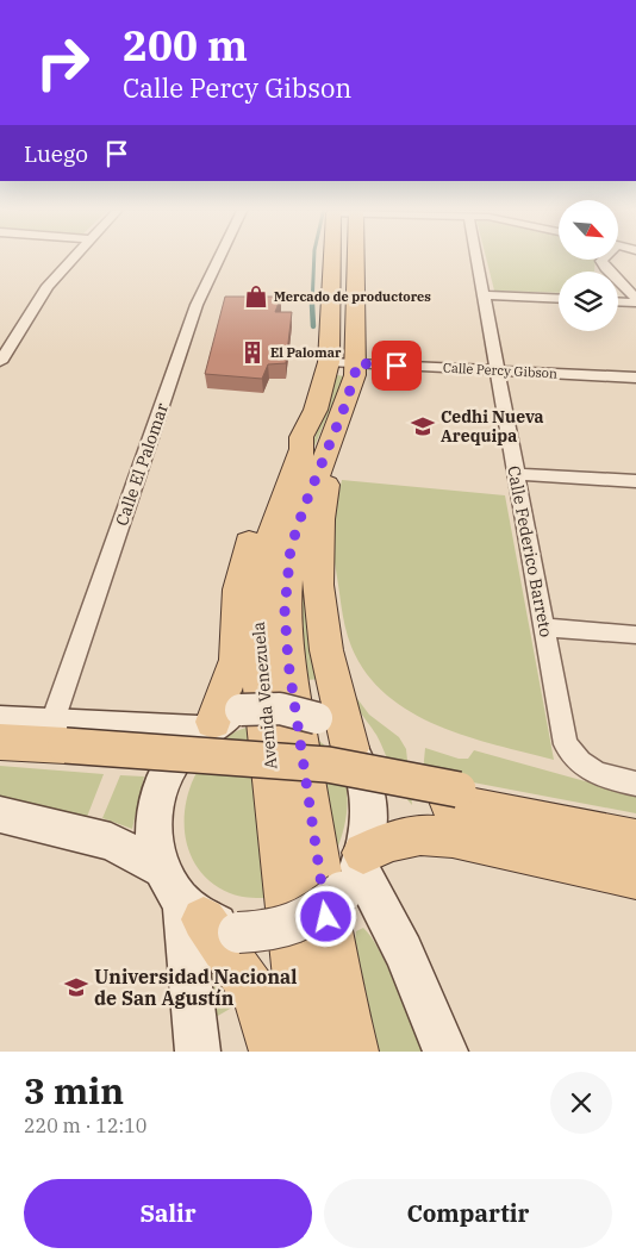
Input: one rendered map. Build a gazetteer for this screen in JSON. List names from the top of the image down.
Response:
{
  "streets": {
    "main road": ["Avenida Venezuela"],
    "street": ["Calle Percy Gibson", "Calle El Palomar", "Calle Federico Barreto"]
  },
  "crossings": [
    ["Calle Percy Gibson", "Calle Federico Barreto"],
    ["Calle Percy Gibson", "Avenida Venezuela"]
  ],
  "places": {
    "shop": ["Mercado de productores"],
    "building": ["El Palomar"],
    "school or university": ["Cedhi Nueva Arequipa", "Universidad Nacional de San Agustín"]
  },
  "north": "bottom right",
  "page": {
    "turn": ["200 m", "Calle Percy Gibson"],
    "then": "Luego",
    "heading": ["3 min", "220 m · 12:10"],
    "buttons": ["Salir", "Compartir"]
  }
}
